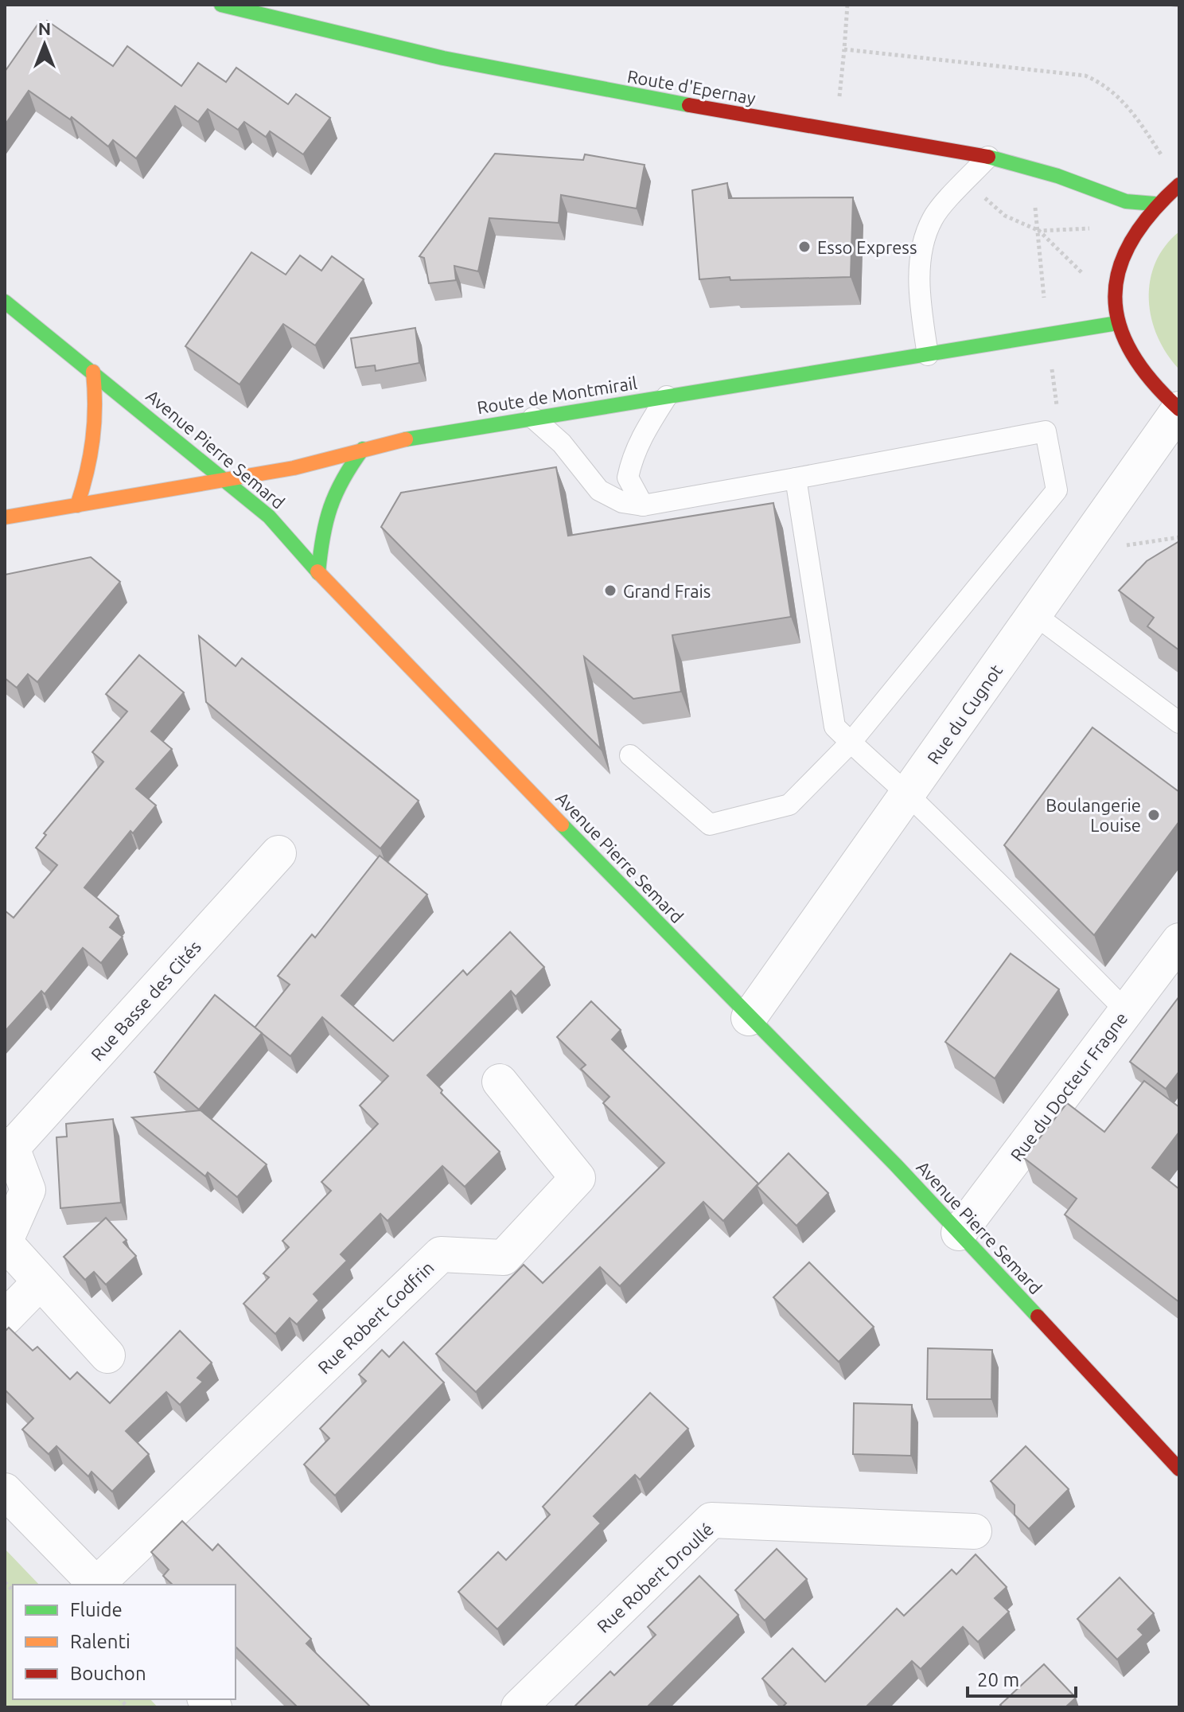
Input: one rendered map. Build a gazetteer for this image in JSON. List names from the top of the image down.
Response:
{
  "streets": {
    "main road": ["Route d'Epernay", "Route de Montmirail", "Avenue Pierre Semard"],
    "street": [
      "Rue du Cugnot",
      "Rue Basse des Cités",
      "Rue du Docteur Fragne",
      "Rue Robert Godfrin",
      "Rue Robert Droullé"
    ]
  },
  "crossings": [
    ["Route de Montmirail", "Avenue Pierre Semard"],
    ["Avenue Pierre Semard", "Rue du Cugnot"],
    ["Avenue Pierre Semard", "Rue du Docteur Fragne"]
  ],
  "places": ["Esso Express", "Grand Frais", "Boulangerie Louise"],
  "legend": ["Fluide", "Ralenti", "Bouchon"],
  "scale_bar": "20 m",
  "north": "top"
}
